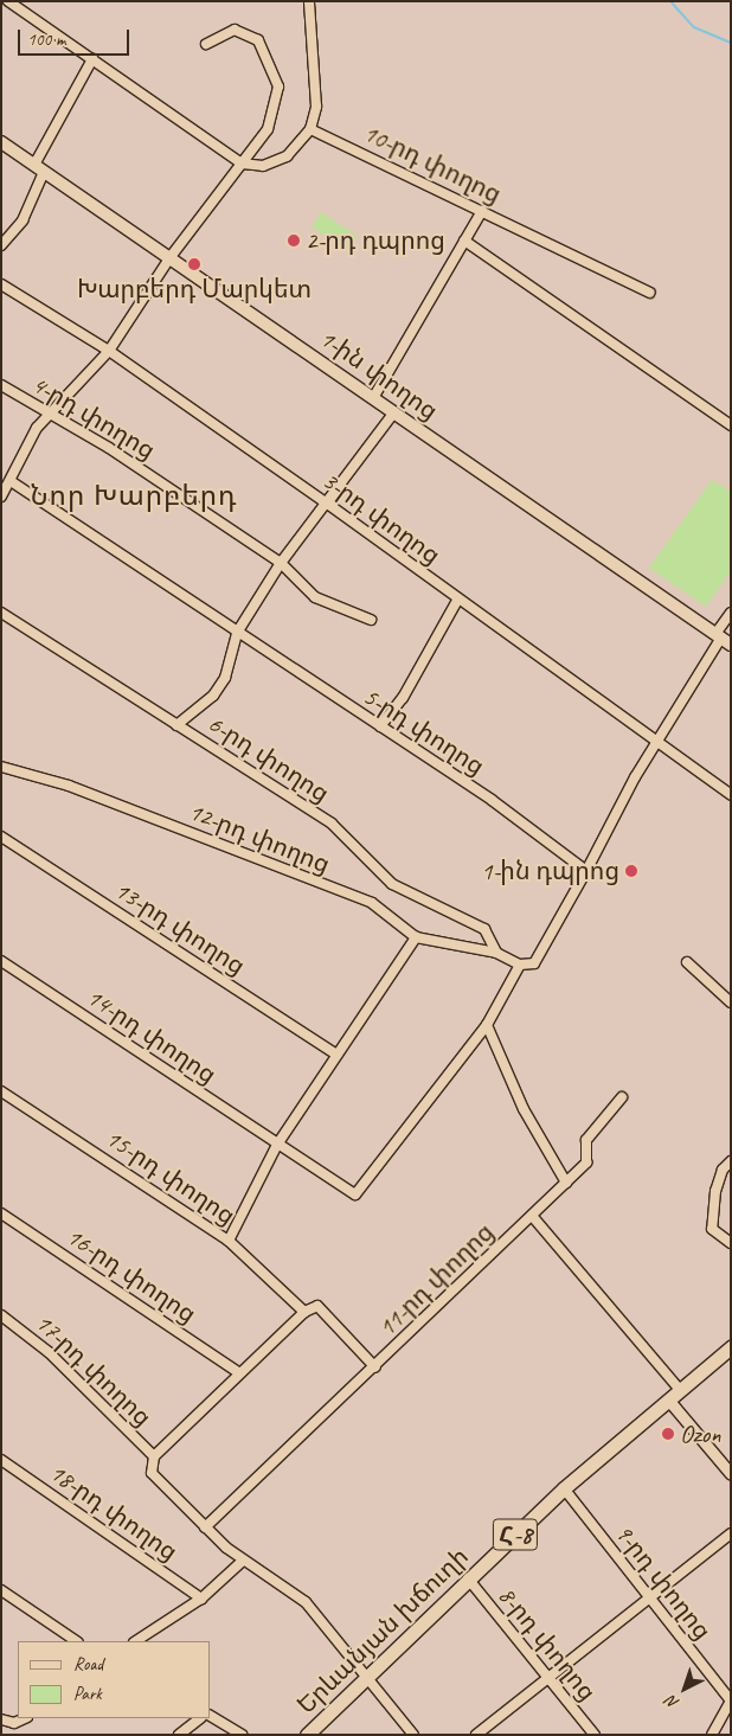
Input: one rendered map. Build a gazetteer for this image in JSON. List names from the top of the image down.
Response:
{
  "streets": {
    "main road": ["1-ին փողոց", "Հ-8", "Երևանյան խճուղի"],
    "street": [
      "10-րդ փողոց",
      "4-րդ փողոց",
      "3-րդ փողոց",
      "5-րդ փողոց",
      "6-րդ փողոց",
      "12-րդ փողոց",
      "13-րդ փողոց",
      "14-րդ փողոց",
      "15-րդ փողոց",
      "16-րդ փողոց",
      "11-րդ փողոց",
      "17-րդ փողոց",
      "18-րդ փողոց",
      "9-րդ փողոց",
      "8-րդ փողոց"
    ]
  },
  "crossings": [
    ["6-րդ փողոց", "12-րդ փողոց"],
    ["9-րդ փողոց", "Երևանյան խճուղի"],
    ["Երևանյան խճուղի", "8-րդ փողոց"]
  ],
  "districts": ["Նոր Խարբերդ"],
  "places": [
    "2-րդ դպրոց",
    "Խարբերդ Մարկետ",
    "1-ին դպրոց",
    "Ozon"
  ],
  "legend": ["Road", "Park"],
  "scale_bar": "100 m",
  "north": "bottom left"
}
